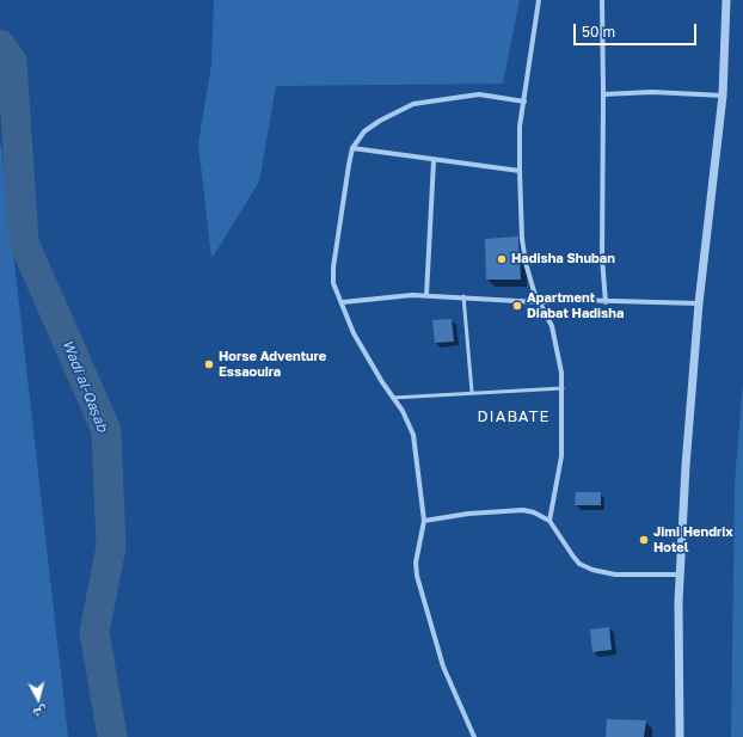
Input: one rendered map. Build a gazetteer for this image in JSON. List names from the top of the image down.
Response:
{
  "districts": ["DIABATE"],
  "water": ["Wadi al-Qaṣab"],
  "places": [
    "Hadisha Shuban",
    "Apartment Diabat Hadisha",
    "Horse Adventure Essaouira",
    "Jimi Hendrix Hotel"
  ],
  "scale_bar": "50 m",
  "north": "bottom"
}
